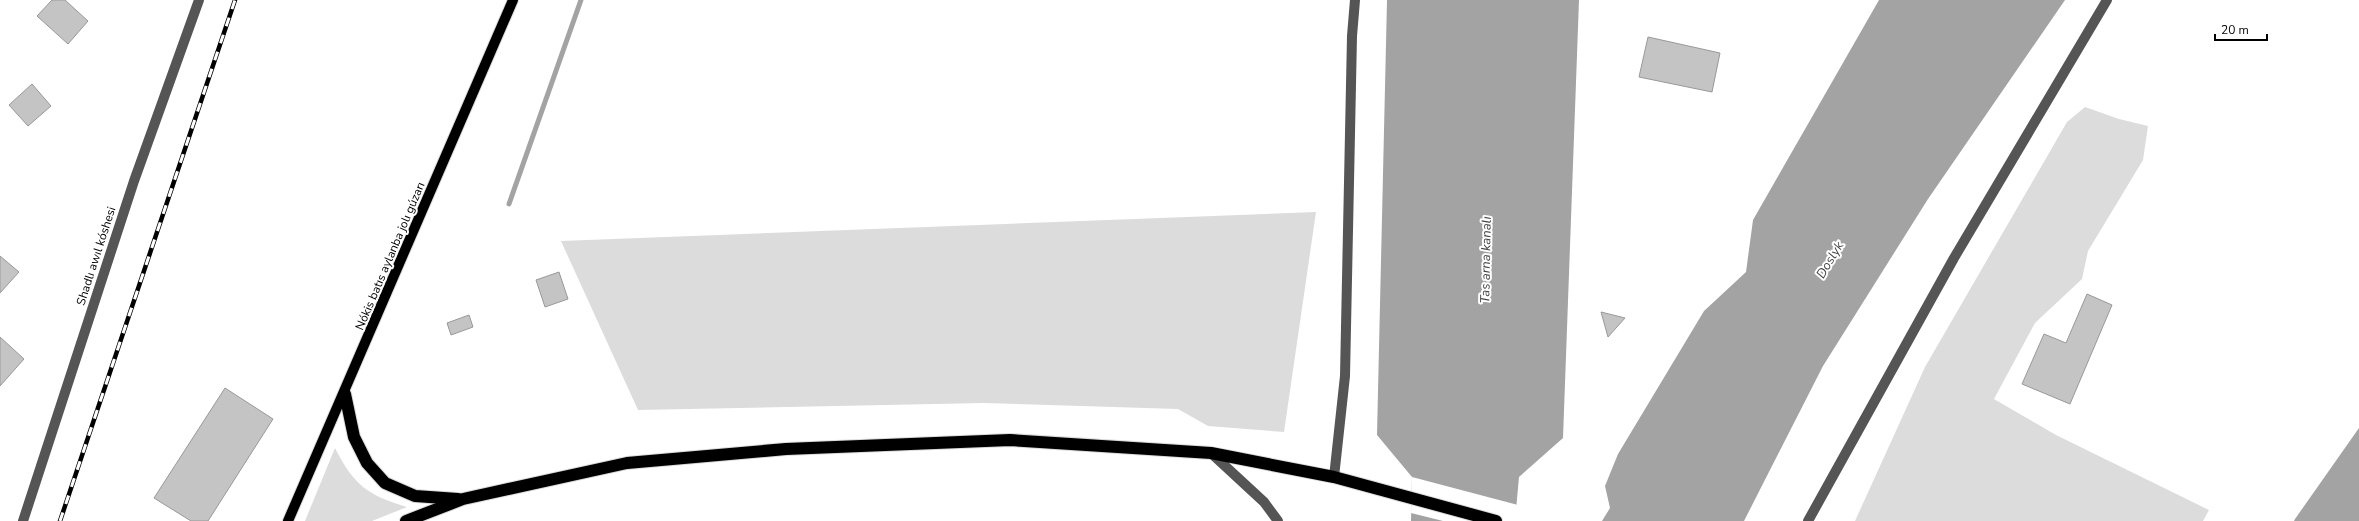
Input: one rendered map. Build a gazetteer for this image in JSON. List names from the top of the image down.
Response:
{
  "streets": {
    "main road": ["Nókis batıs aylanba jolı gúzarı"],
    "street": ["Shadlı awıl kóshesi"]
  },
  "water": ["Tas arna kanalı", "Doslyk"],
  "scale_bar": "20 m"
}
